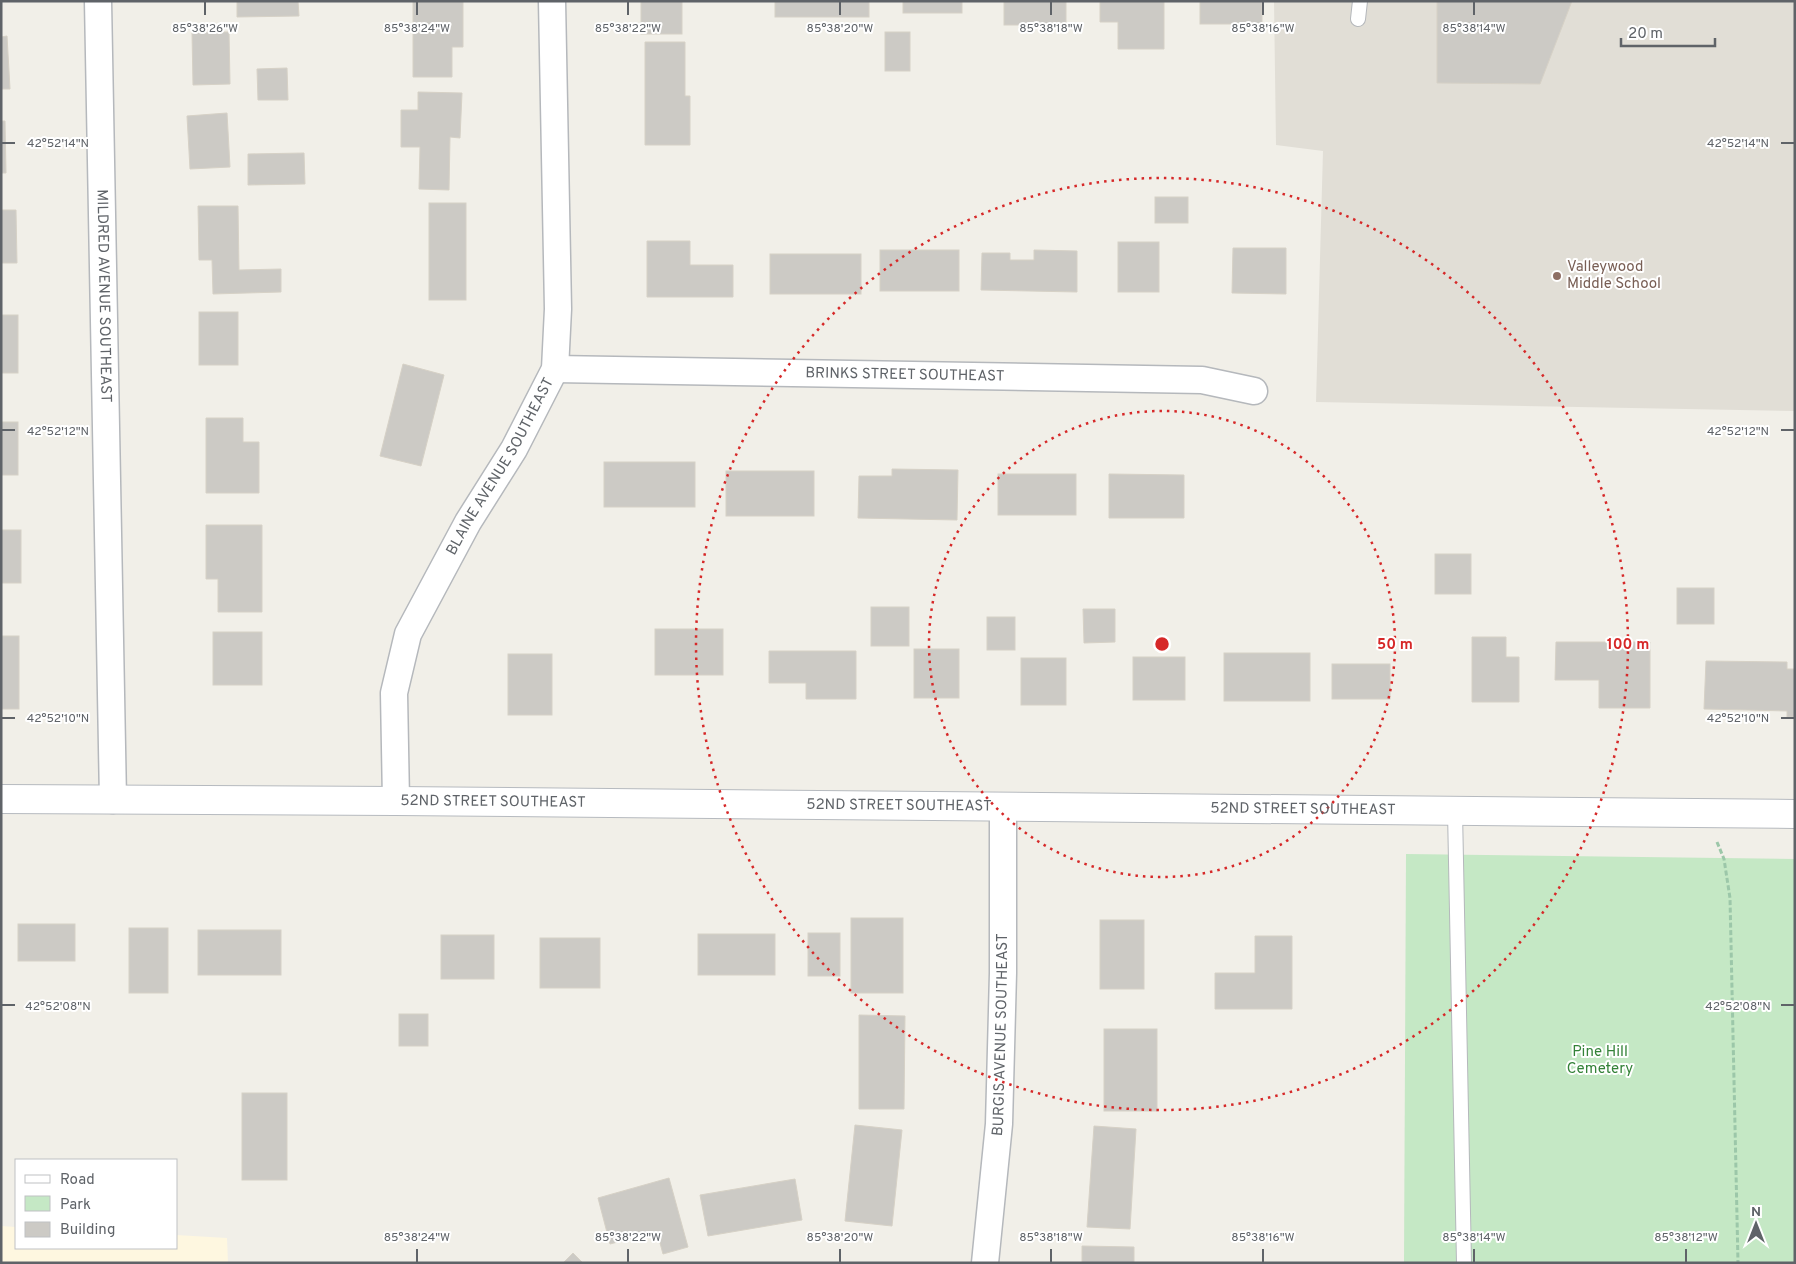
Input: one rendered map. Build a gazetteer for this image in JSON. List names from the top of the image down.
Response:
{
  "streets": {
    "main road": ["52ND STREET SOUTHEAST"],
    "street": [
      "MILDRED AVENUE SOUTHEAST",
      "BRINKS STREET SOUTHEAST",
      "BLAINE AVENUE SOUTHEAST",
      "BURGIS AVENUE SOUTHEAST"
    ]
  },
  "crossings": [
    ["MILDRED AVENUE SOUTHEAST", "52ND STREET SOUTHEAST"],
    ["BRINKS STREET SOUTHEAST", "BLAINE AVENUE SOUTHEAST"],
    ["BLAINE AVENUE SOUTHEAST", "52ND STREET SOUTHEAST"],
    ["52ND STREET SOUTHEAST", "BURGIS AVENUE SOUTHEAST"]
  ],
  "parks": ["Pine Hill Cemetery"],
  "places": ["Valleywood Middle School"],
  "legend": ["Road", "Park", "Building"],
  "scale_bar": "20 m",
  "north": "top",
  "coordinates": [
    "85°38'26\"W",
    "85°38'24\"W",
    "85°38'22\"W",
    "85°38'20\"W",
    "85°38'18\"W",
    "85°38'16\"W",
    "85°38'14\"W",
    "42°52'14\"N",
    "42°52'12\"N",
    "42°52'10\"N",
    "42°52'08\"N",
    "85°38'12\"W"
  ],
  "rings": ["50 m", "100 m"]
}
